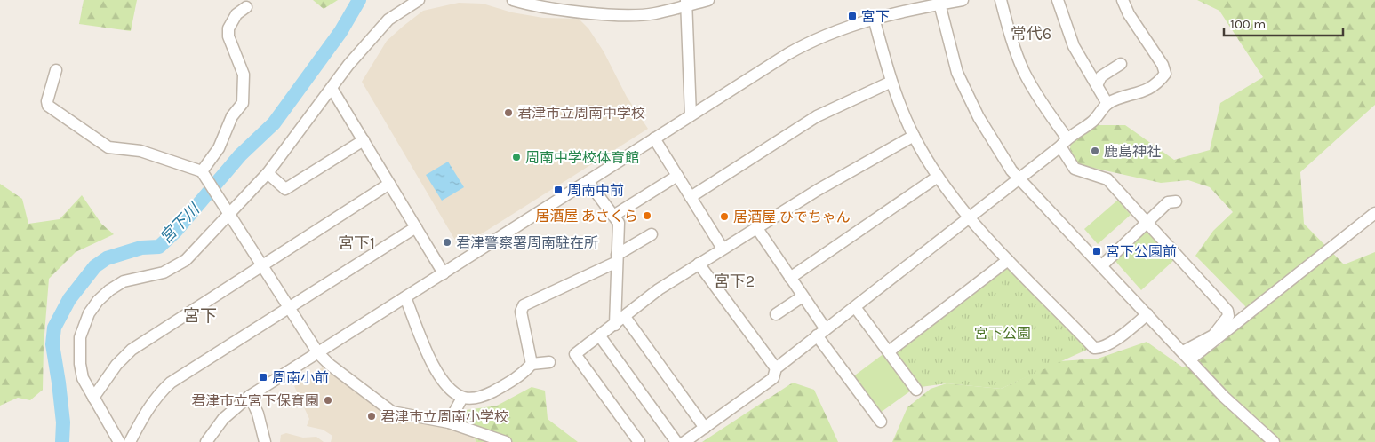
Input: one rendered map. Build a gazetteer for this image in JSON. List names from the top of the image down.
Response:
{
  "districts": [
    "常代6",
    "宮下1",
    "宮下2",
    "宮下"
  ],
  "water": ["宮下川"],
  "parks": ["宮下公園"],
  "places": {
    "transit": [
      "宮下",
      "周南中前",
      "宮下公園前",
      "周南小前"
    ],
    "other": [
      "君津市立周南中学校",
      "鹿島神社",
      "周南中学校体育館",
      "居酒屋 あさくら",
      "居酒屋 ひでちゃん",
      "君津警察署周南駐在所",
      "君津市立宮下保育園",
      "君津市立周南小学校"
    ]
  },
  "scale_bar": "100 m"
}
